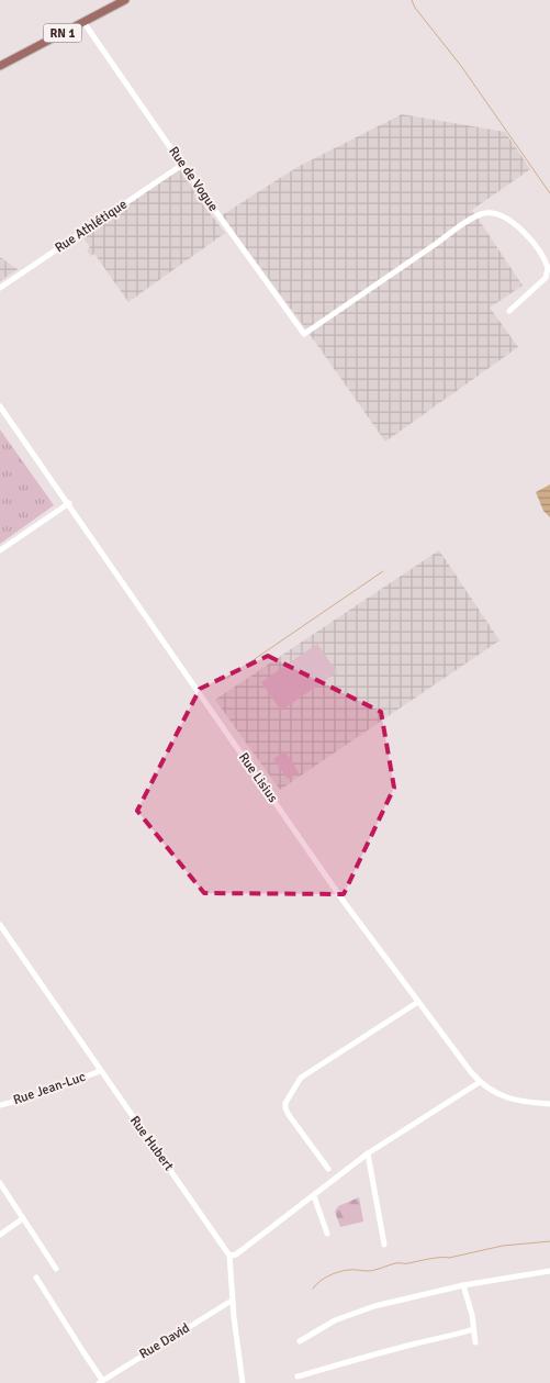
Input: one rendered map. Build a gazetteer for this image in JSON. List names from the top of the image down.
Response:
{
  "streets": {
    "main road": ["RN 1"],
    "street": [
      "Rue de Vogue",
      "Rue Athlétique",
      "Rue Lisius",
      "Rue Jean-Luc",
      "Rue Hubert",
      "Rue David"
    ]
  },
  "crossings": [
    ["RN 1", "Rue de Vogue"],
    ["Rue de Vogue", "Rue Athlétique"],
    ["Rue Jean-Luc", "Rue Hubert"]
  ]
}
